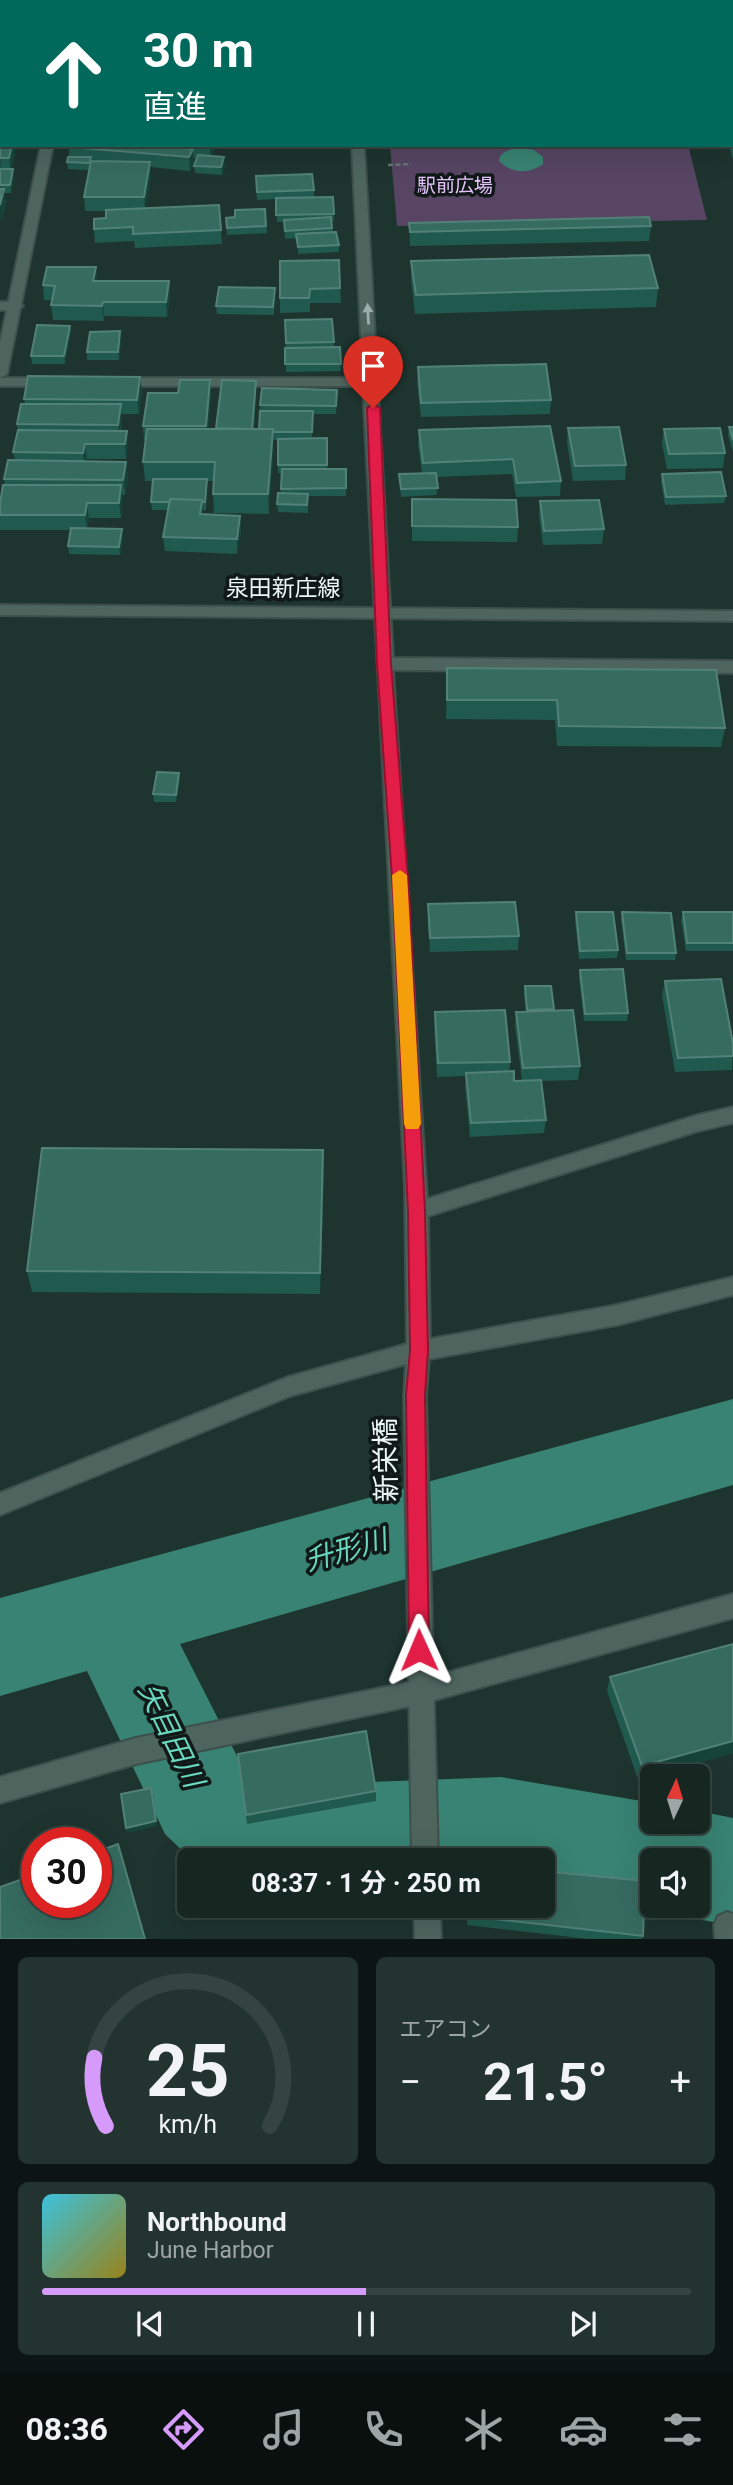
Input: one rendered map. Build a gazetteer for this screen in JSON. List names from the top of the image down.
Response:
{
  "streets": {
    "street": ["泉田新庄線", "新栄橋"]
  },
  "crossings": [
    ["泉田新庄線", "新栄橋"]
  ],
  "water": ["升形川", "矢目田川"],
  "parks": ["駅前広場"],
  "north": "top",
  "page": {
    "turn": ["30 m", "直進"],
    "limit": "30",
    "trip": "08:37 · 1 分 · 250 m",
    "tile": "エアコン",
    "heat": ["−", "21.5°", "+"],
    "song": ["Northbound", "June Harbor"],
    "tabs": "08:36",
    "gauge": ["25", "km/h"]
  }
}
